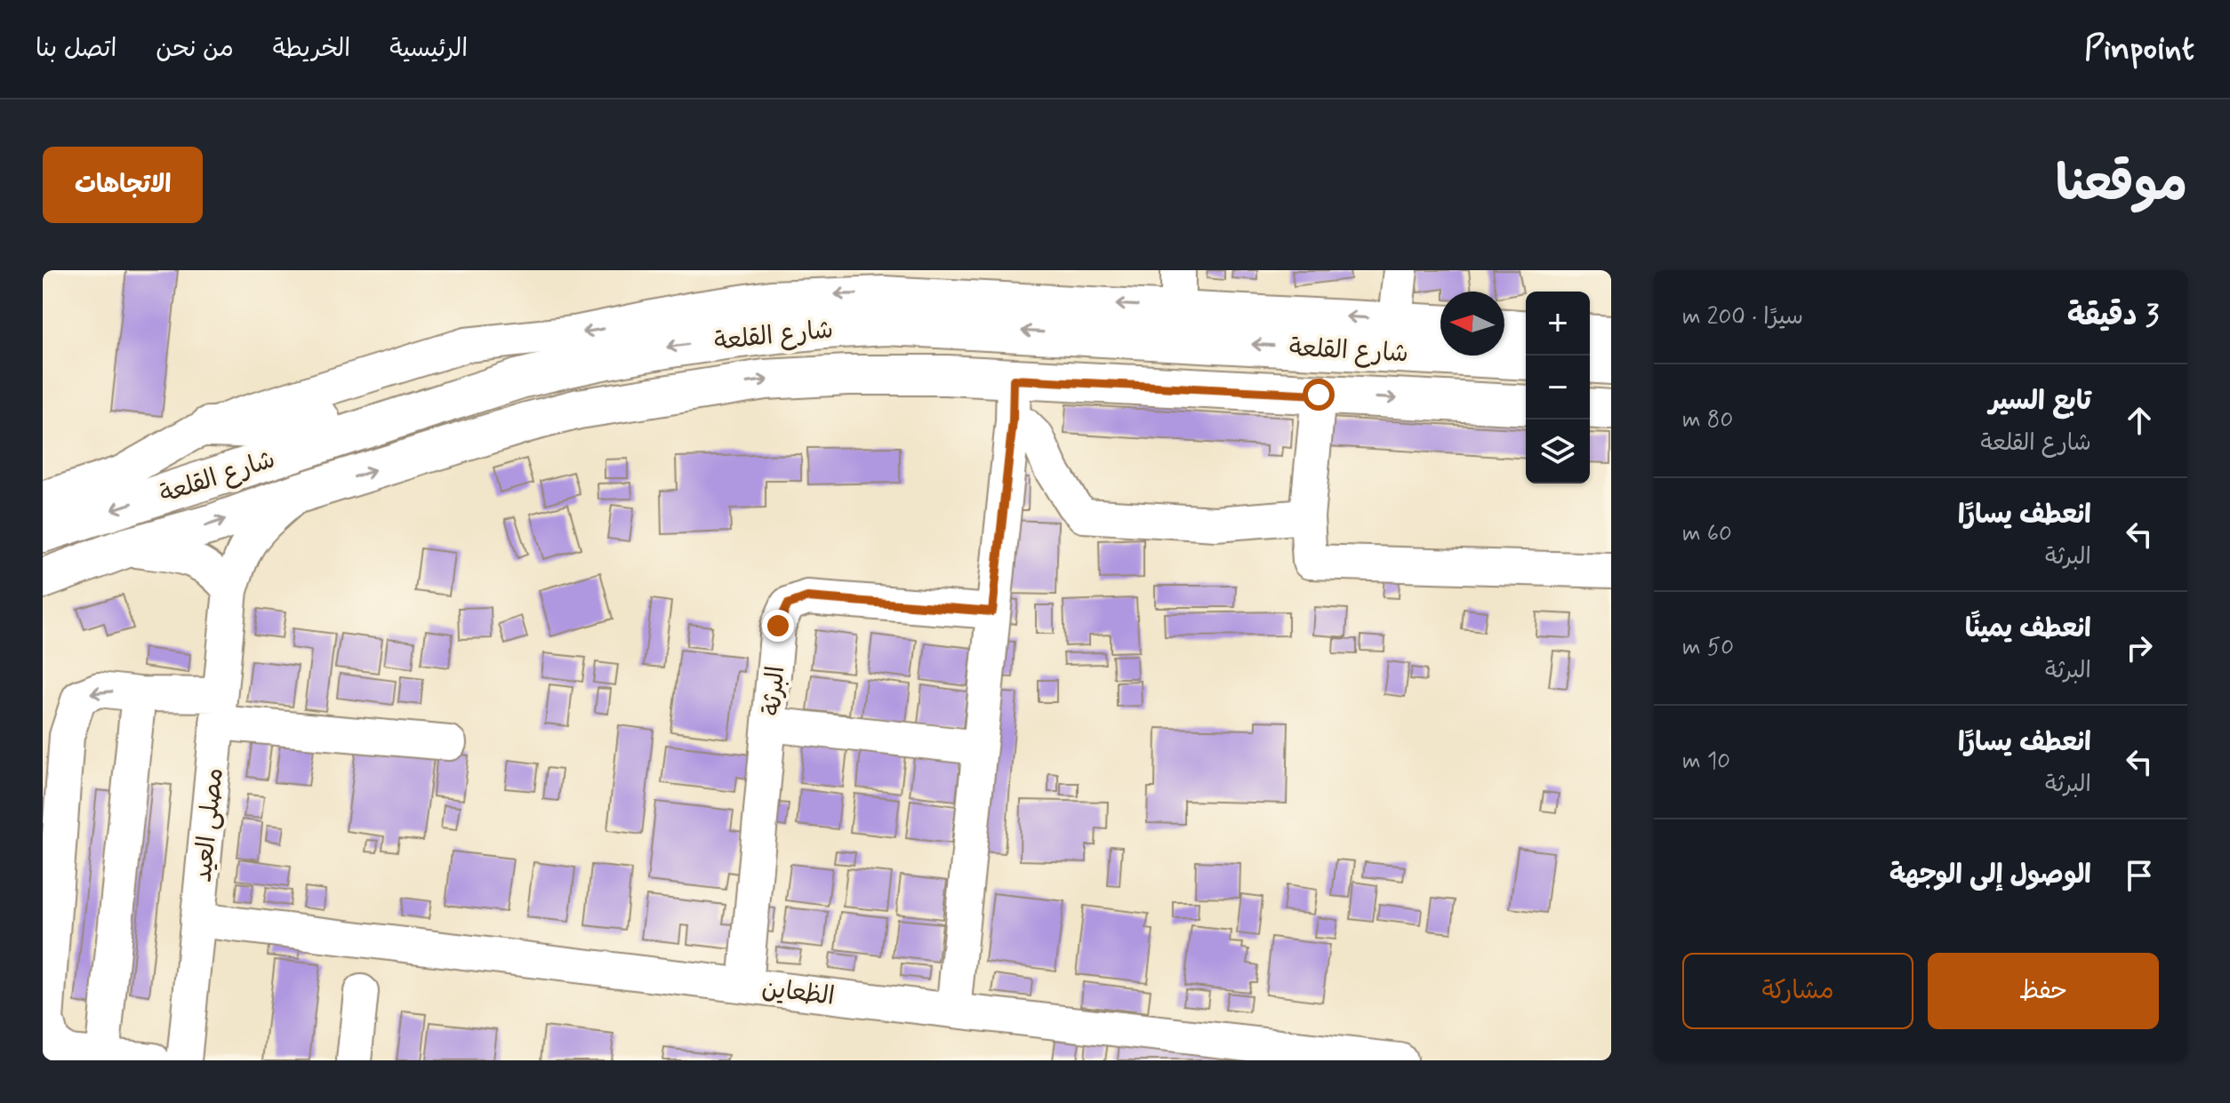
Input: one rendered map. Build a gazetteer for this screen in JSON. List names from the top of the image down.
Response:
{
  "streets": {
    "main road": ["شارع القلعة"],
    "street": ["البرثة", "مصلى العيد", "الظعاين"]
  },
  "crossings": [
    ["شارع القلعة", "مصلى العيد"],
    ["البرثة", "الظعاين"],
    ["مصلى العيد", "الظعاين"]
  ],
  "north": "left",
  "page": {
    "header": "Pinpoint",
    "nav": [
      "الرئيسية",
      "الخريطة",
      "من نحن",
      "اتصل بنا"
    ],
    "title": "موقعنا",
    "buttons": [
      "الاتجاهات",
      ["حفظ", "مشاركة"]
    ],
    "heading": ["3 دقيقة", "سيرًا · 200 m"],
    "map_buttons": ["+", "−"],
    "list": [
      ["تابع السير", "شارع القلعة", "80 m"],
      ["انعطف يسارًا", "البرثة", "60 m"],
      ["انعطف يمينًا", "البرثة", "50 m"],
      ["انعطف يسارًا", "البرثة", "10 m"],
      "الوصول إلى الوجهة"
    ]
  }
}
